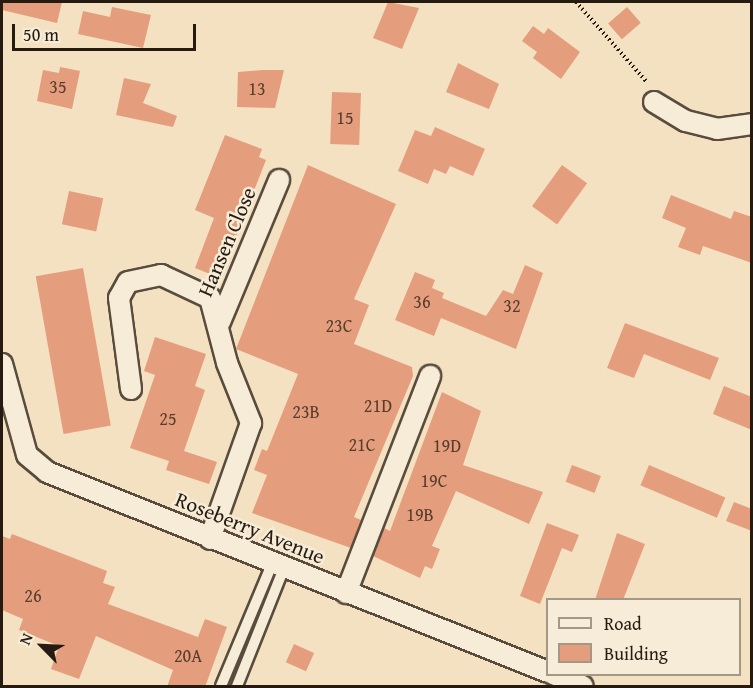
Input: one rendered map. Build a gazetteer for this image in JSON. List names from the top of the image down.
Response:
{
  "streets": {
    "street": ["Hansen Close", "Roseberry Avenue"]
  },
  "crossings": [
    ["Hansen Close", "Roseberry Avenue"]
  ],
  "house_numbers": [
    "35",
    "13",
    "15",
    "36",
    "32",
    "23C",
    "21D",
    "23B",
    "25",
    "21C",
    "19D",
    "19C",
    "19B",
    "26",
    "20A"
  ],
  "legend": ["Road", "Building"],
  "scale_bar": "50 m",
  "north": "top left"
}
